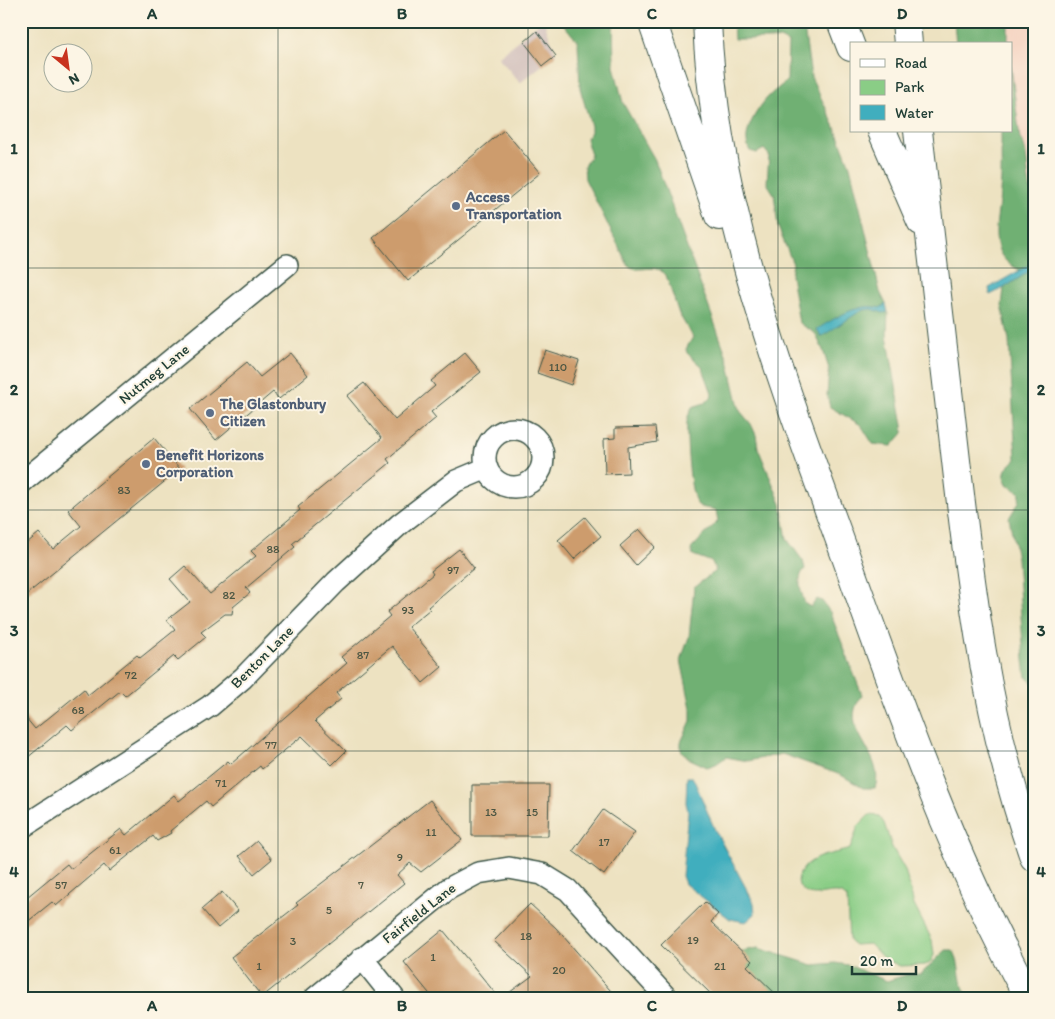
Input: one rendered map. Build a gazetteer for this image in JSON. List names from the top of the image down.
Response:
{
  "streets": {
    "street": ["Nutmeg Lane", "Benton Lane", "Fairfield Lane"]
  },
  "places": ["Access Transportation", "The Glastonbury Citizen", "Benefit Horizons Corporation"],
  "house_numbers": [
    "110",
    "83",
    "88",
    "97",
    "82",
    "93",
    "87",
    "72",
    "68",
    "77",
    "71",
    "13",
    "15",
    "11",
    "17",
    "61",
    "9",
    "57",
    "7",
    "5",
    "18",
    "19",
    "3",
    "1",
    "1",
    "21",
    "20"
  ],
  "legend": ["Road", "Park", "Water"],
  "scale_bar": "20 m",
  "north": "bottom right",
  "grid": {
    "columns": [
      "A",
      "B",
      "C",
      "D"
    ],
    "rows": [
      "1",
      "2",
      "3",
      "4"
    ]
  }
}
